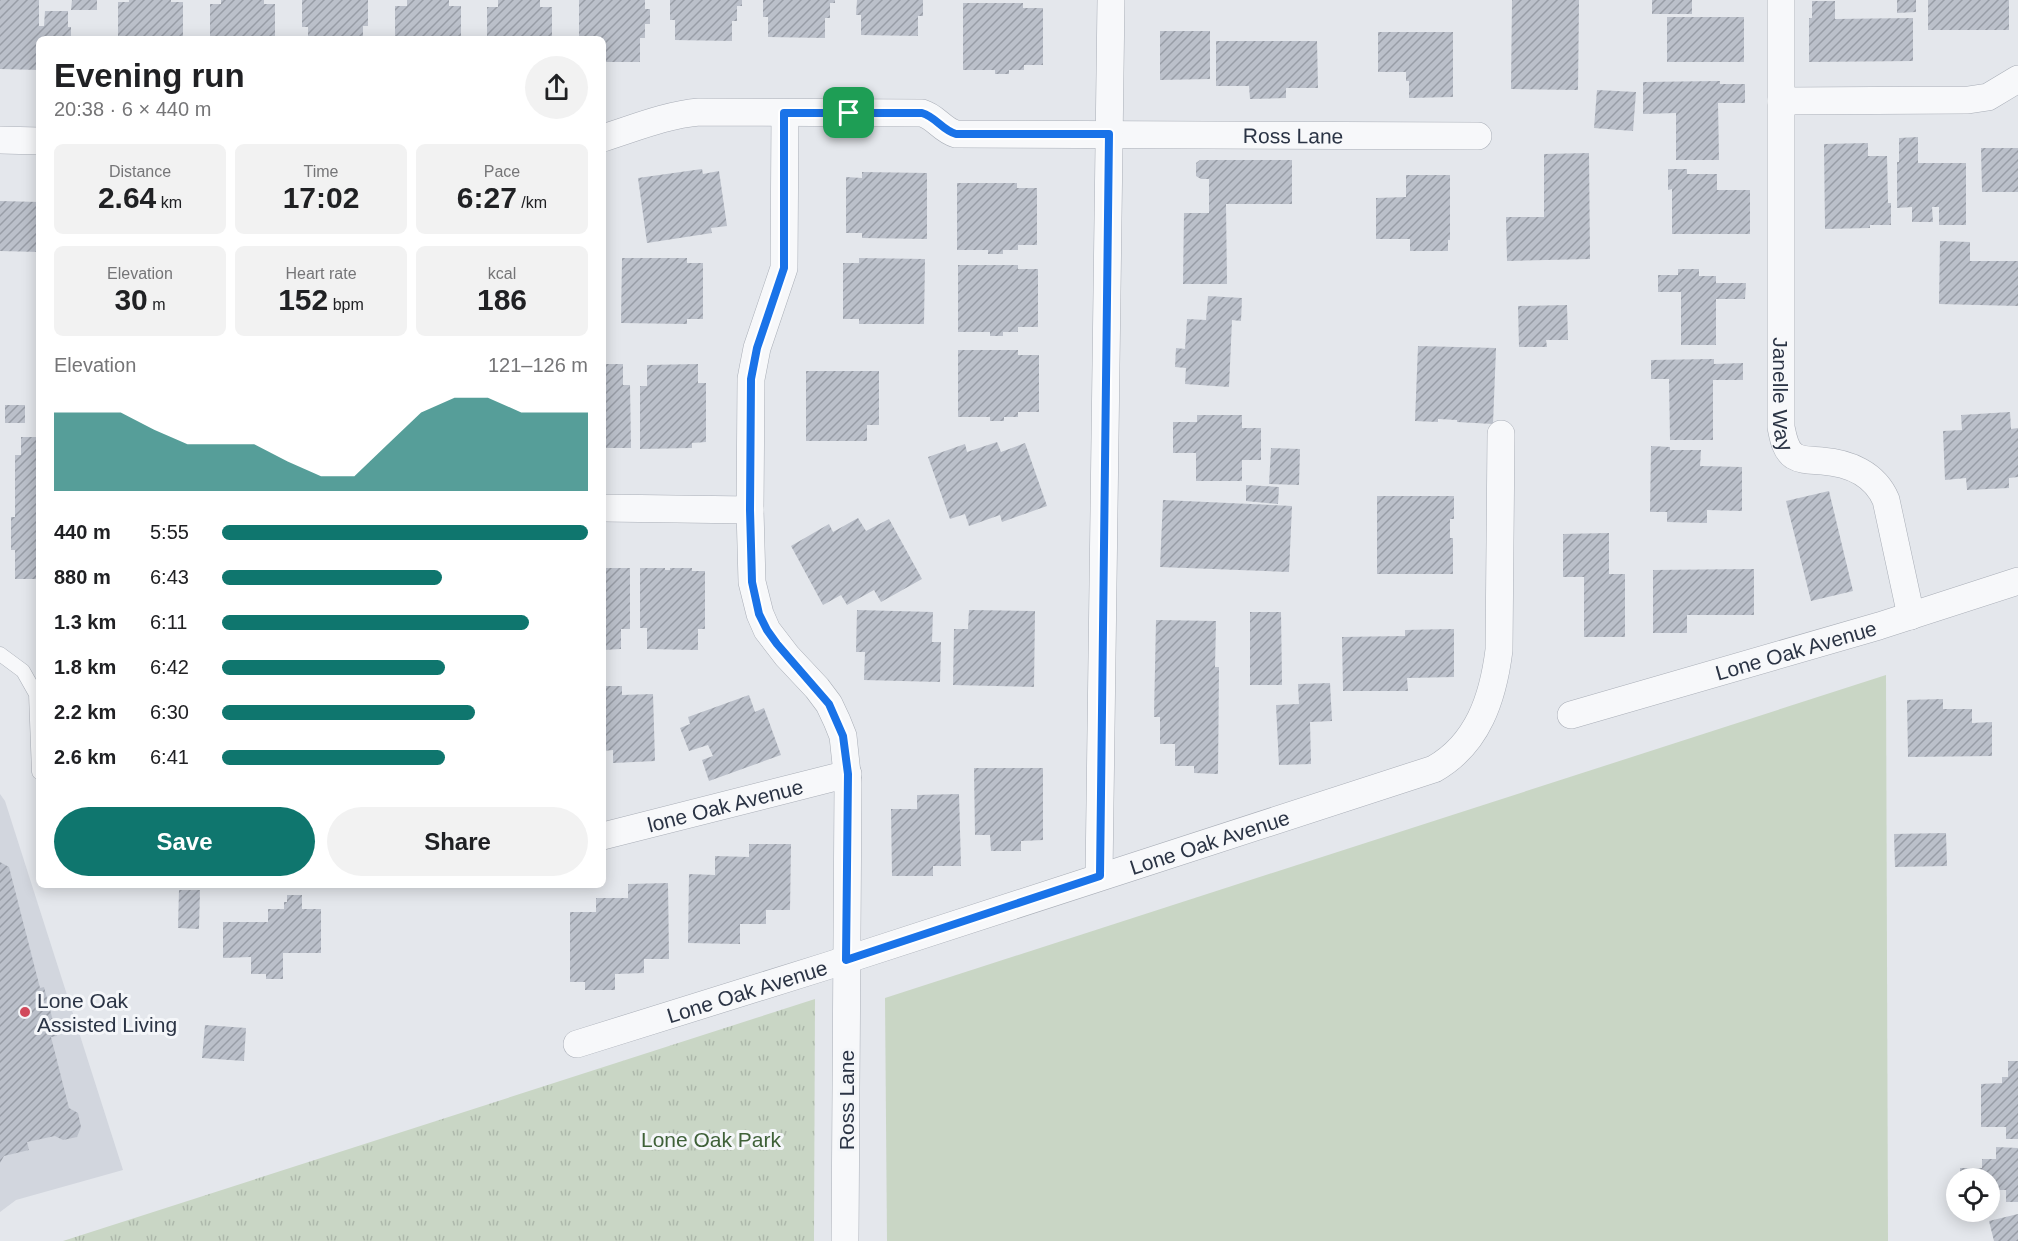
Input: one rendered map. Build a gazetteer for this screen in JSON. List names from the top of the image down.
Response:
{
  "streets": {
    "street": [
      "Ross Lane",
      "Janelle Way",
      "Lone Oak Avenue",
      "lone Oak Avenue"
    ]
  },
  "crossings": [
    ["Ross Lane", "Lone Oak Avenue"],
    ["Ross Lane", "lone Oak Avenue"],
    ["Janelle Way", "Lone Oak Avenue"]
  ],
  "parks": ["Lone Oak Park"],
  "places": ["Lone Oak Assisted Living"],
  "page": {
    "heading": ["Evening run", "20:38 · 6 × 440 m"],
    "stats": [
      ["Distance", "2.64 km"],
      ["Time", "17:02"],
      ["Pace", "6:27 /km"],
      ["Elevation", "30 m"],
      ["Heart rate", "152 bpm"],
      ["kcal", "186"]
    ],
    "chart": ["Elevation", "121–126 m"],
    "list": [
      {
        "name": "440 m",
        "note": "5:55"
      },
      {
        "name": "880 m",
        "note": "6:43"
      },
      {
        "name": "1.3 km",
        "note": "6:11"
      },
      {
        "name": "1.8 km",
        "note": "6:42"
      },
      {
        "name": "2.2 km",
        "note": "6:30"
      },
      {
        "name": "2.6 km",
        "note": "6:41"
      }
    ],
    "buttons": ["Save", "Share"]
  }
}
